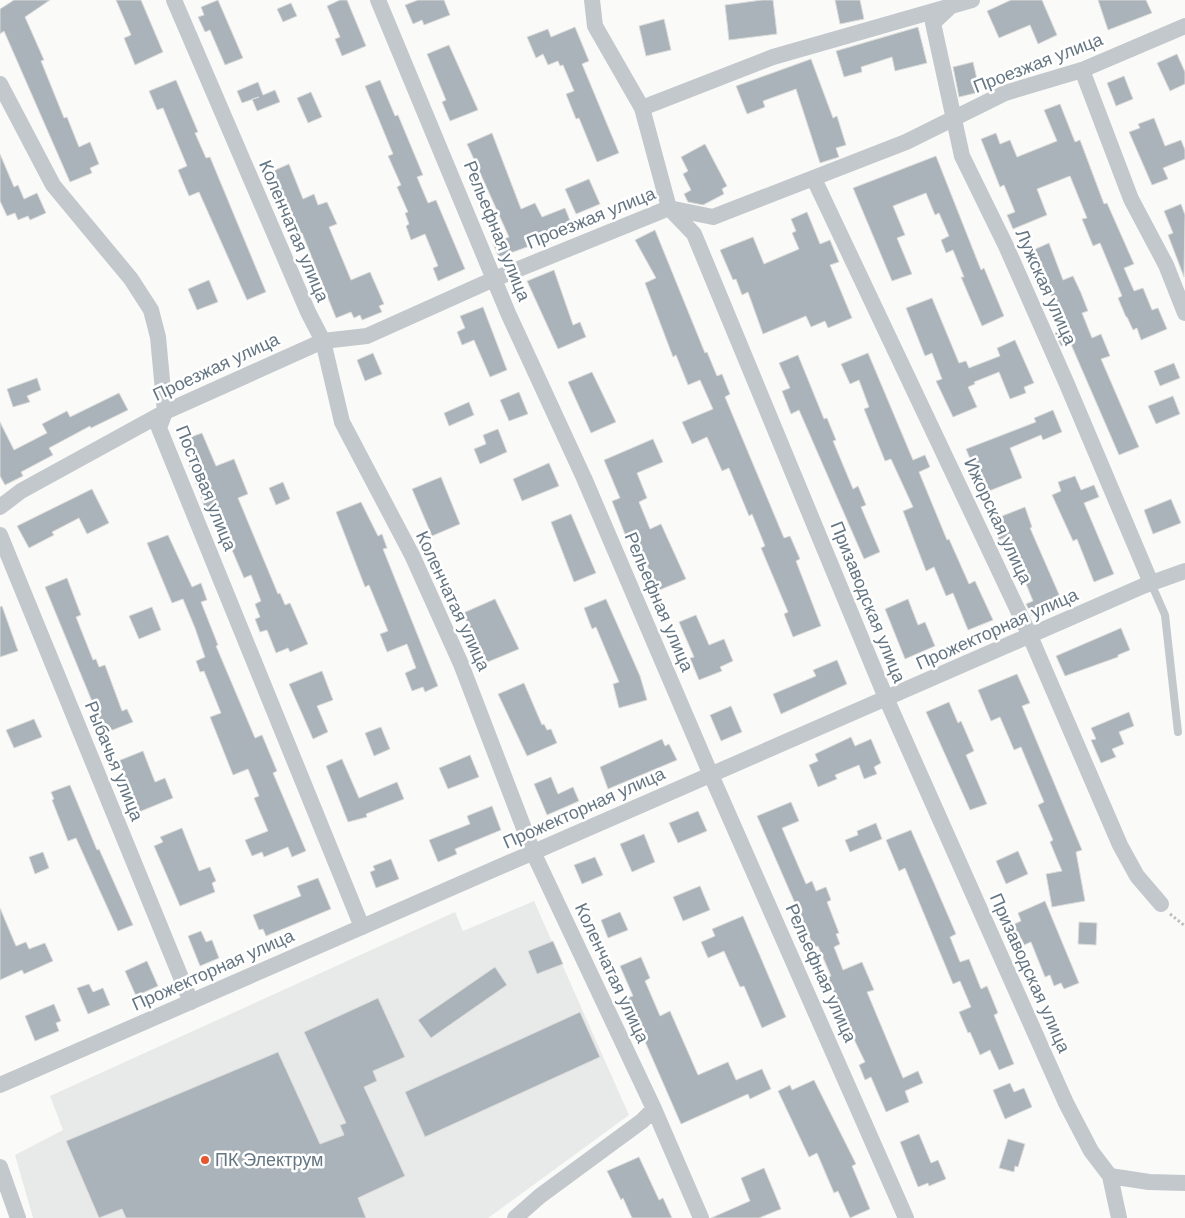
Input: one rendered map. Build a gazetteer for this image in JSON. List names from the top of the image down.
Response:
{
  "streets": {
    "street": [
      "Проезжая улица",
      "Коленчатая улица",
      "Рельефная улица",
      "Лужская улица",
      "Постовая улица",
      "Ижорская улица",
      "Призаводская улица",
      "Прожекторная улица",
      "Рыбачья улица"
    ]
  },
  "crossings": [
    ["Проезжая улица", "Коленчатая улица"],
    ["Проезжая улица", "Рельефная улица"],
    ["Проезжая улица", "Лужская улица"],
    ["Проезжая улица", "Постовая улица"],
    ["Проезжая улица", "Ижорская улица"],
    ["Проезжая улица", "Призаводская улица"],
    ["Коленчатая улица", "Прожекторная улица"],
    ["Рельефная улица", "Прожекторная улица"],
    ["Лужская улица", "Прожекторная улица"],
    ["Постовая улица", "Прожекторная улица"],
    ["Ижорская улица", "Прожекторная улица"],
    ["Призаводская улица", "Прожекторная улица"],
    ["Прожекторная улица", "Рыбачья улица"]
  ],
  "places": ["ПК Электрум"]
}
